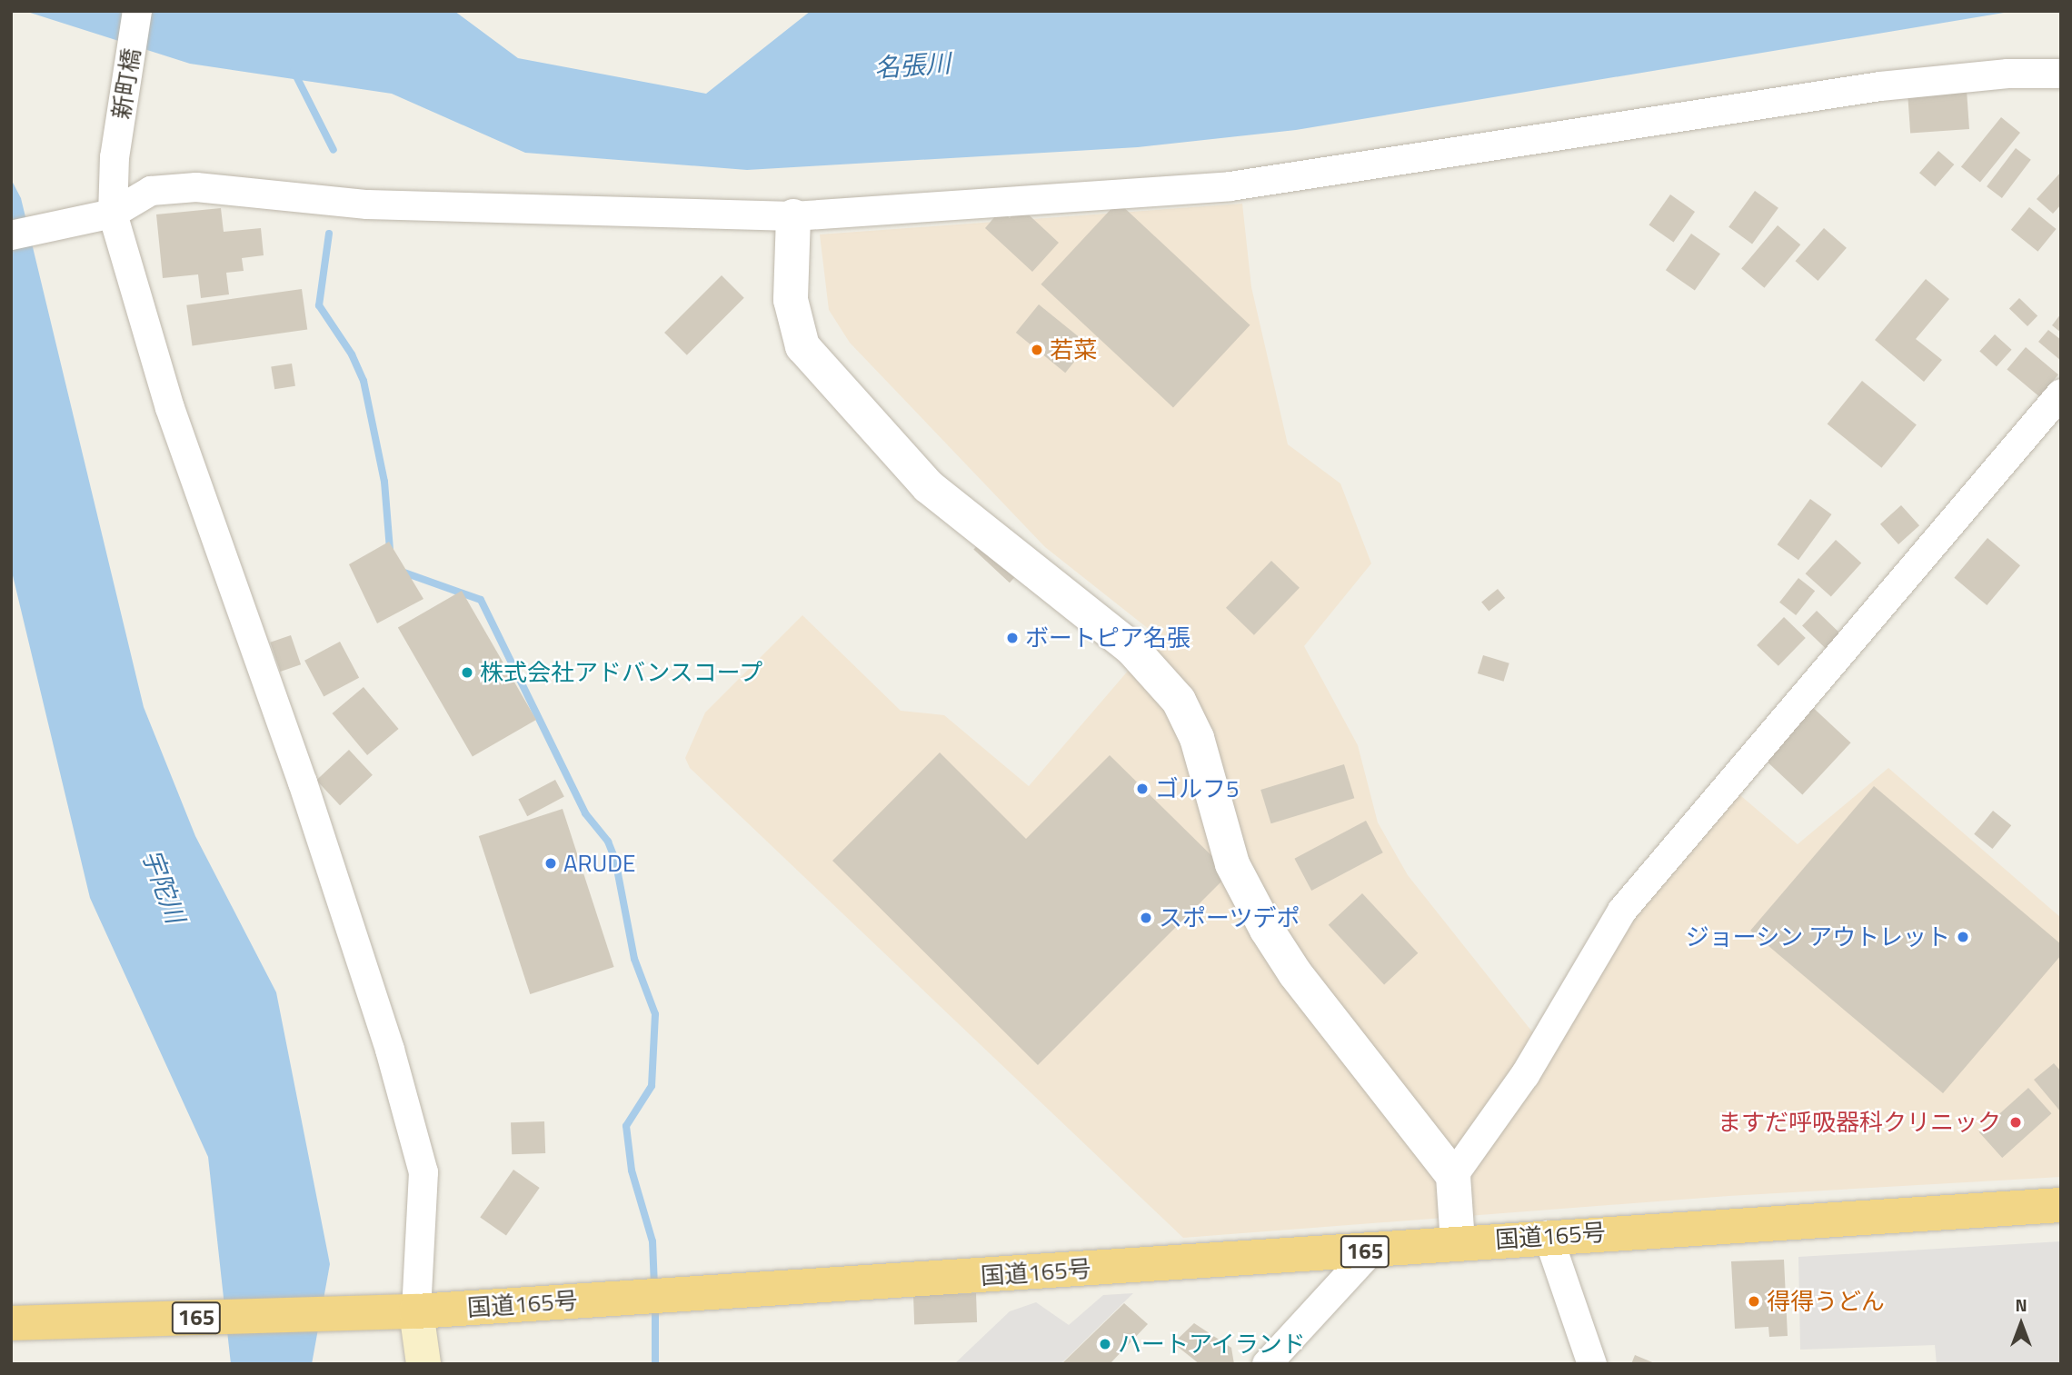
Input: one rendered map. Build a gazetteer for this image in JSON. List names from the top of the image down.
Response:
{
  "streets": {
    "highway": ["国道165号", "165"],
    "street": ["新町橋"]
  },
  "crossings": [
    ["新町橋", "国道165号"]
  ],
  "water": ["名張川", "宇陀川"],
  "places": [
    "若菜",
    "ボートピア名張",
    "株式会社アドバンスコープ",
    "ゴルフ5",
    "ARUDE",
    "スポーツデポ",
    "ジョーシン アウトレット",
    "ますだ呼吸器科クリニック",
    "得得うどん",
    "ハートアイランド"
  ],
  "north": "top"
}
